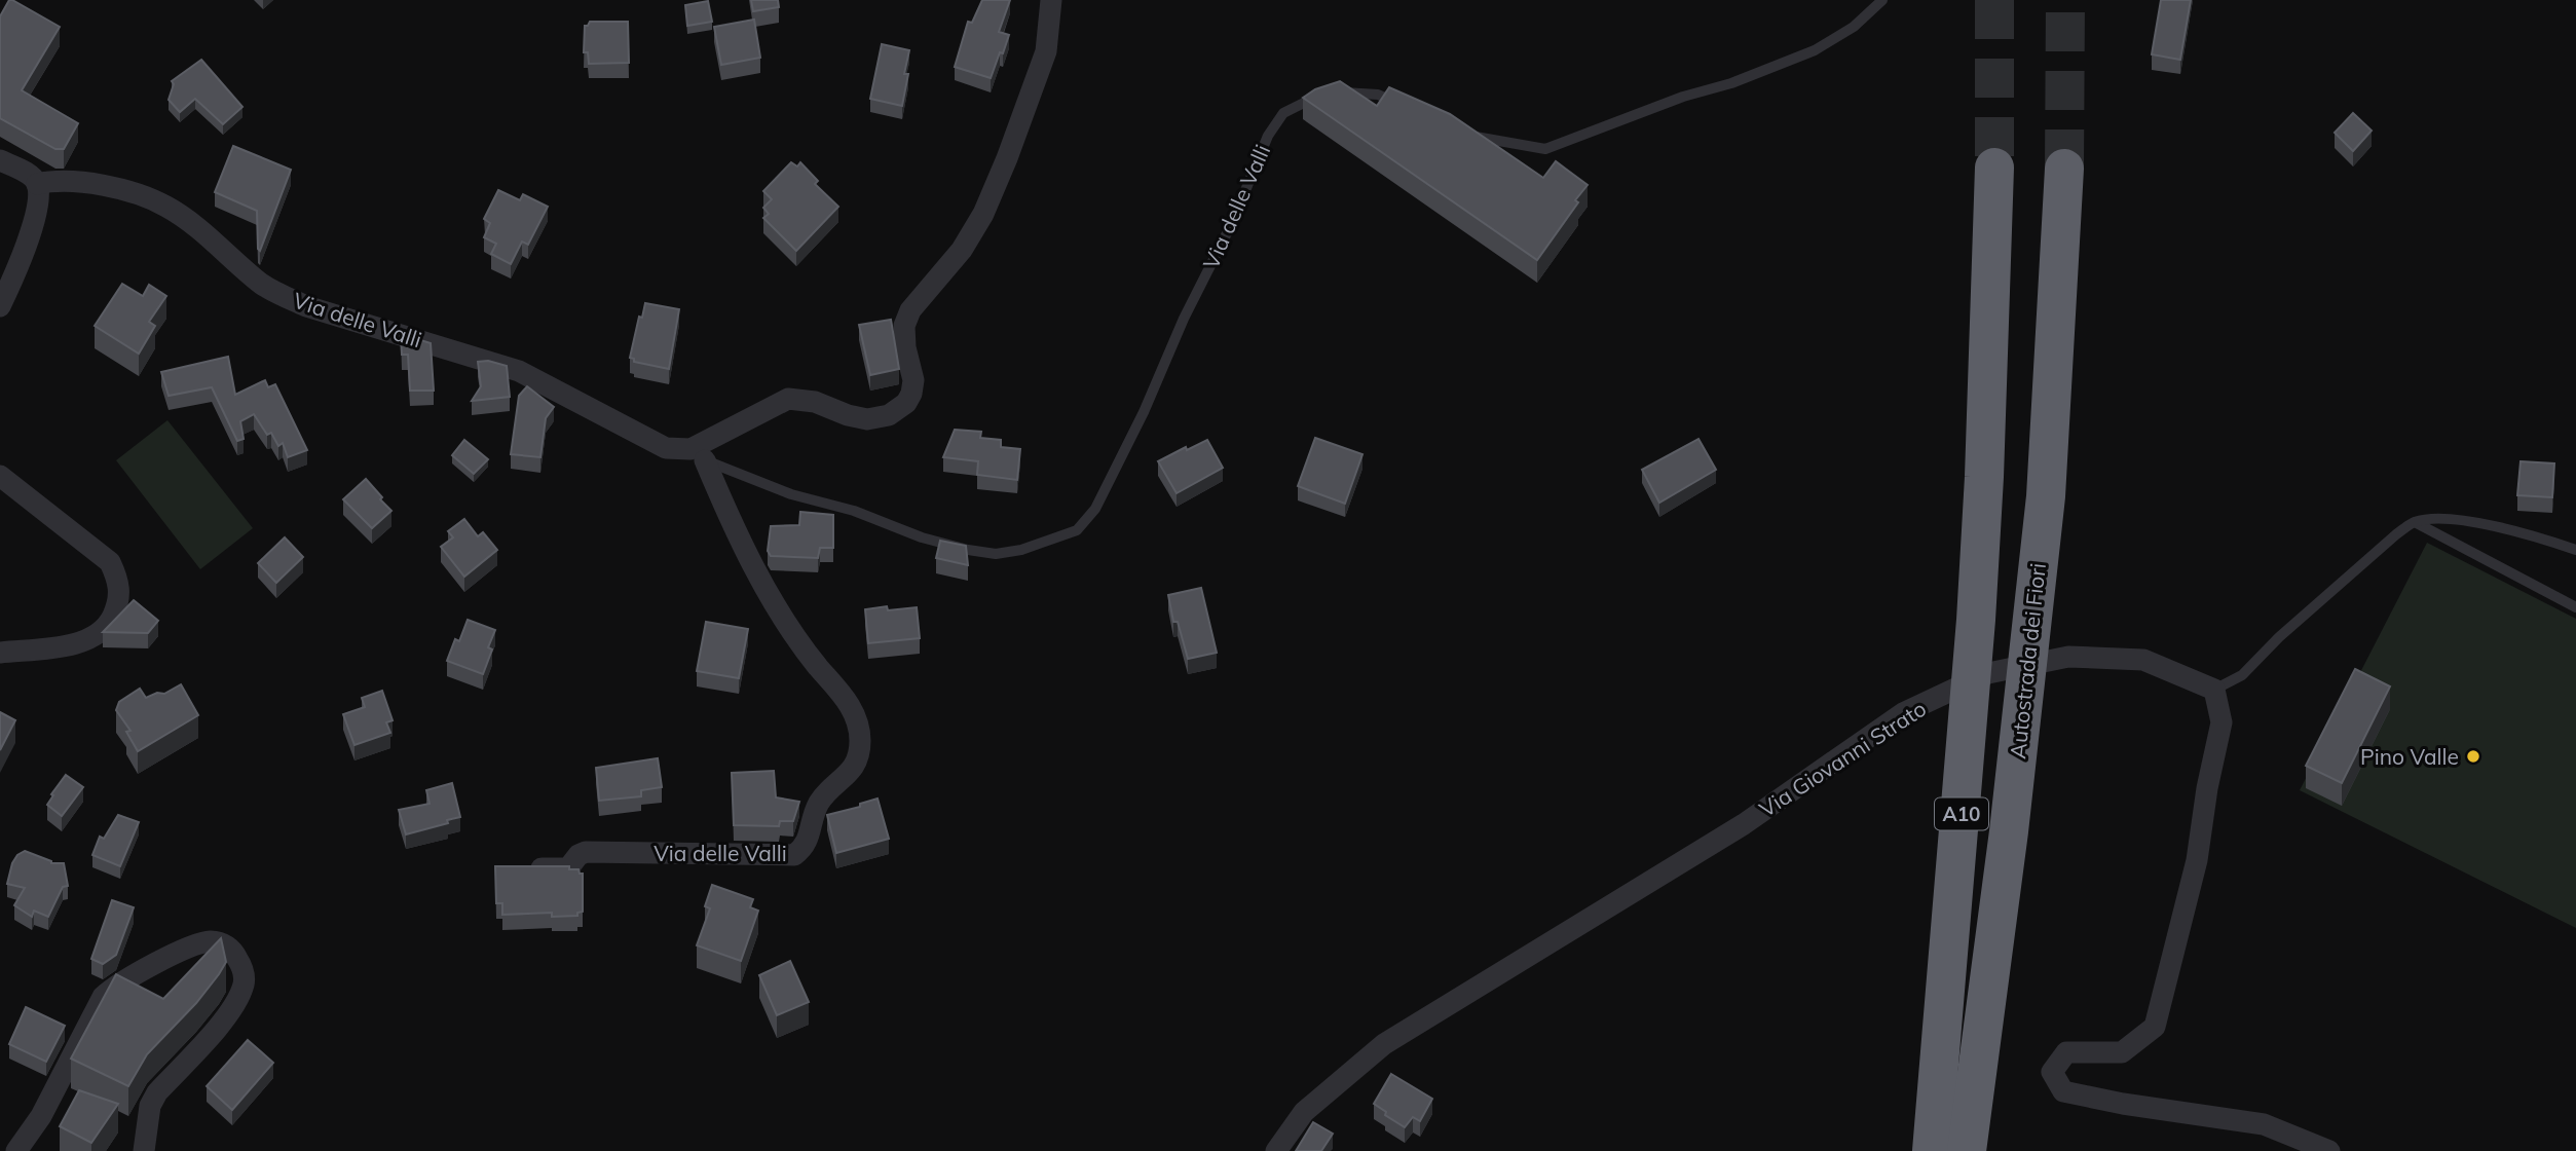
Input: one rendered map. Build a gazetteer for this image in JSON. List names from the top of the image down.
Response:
{
  "streets": {
    "highway": ["Autostrada dei Fiori", "A10"],
    "street": ["Via delle Valli", "Via Giovanni Strato"]
  },
  "places": ["Pino Valle"]
}
